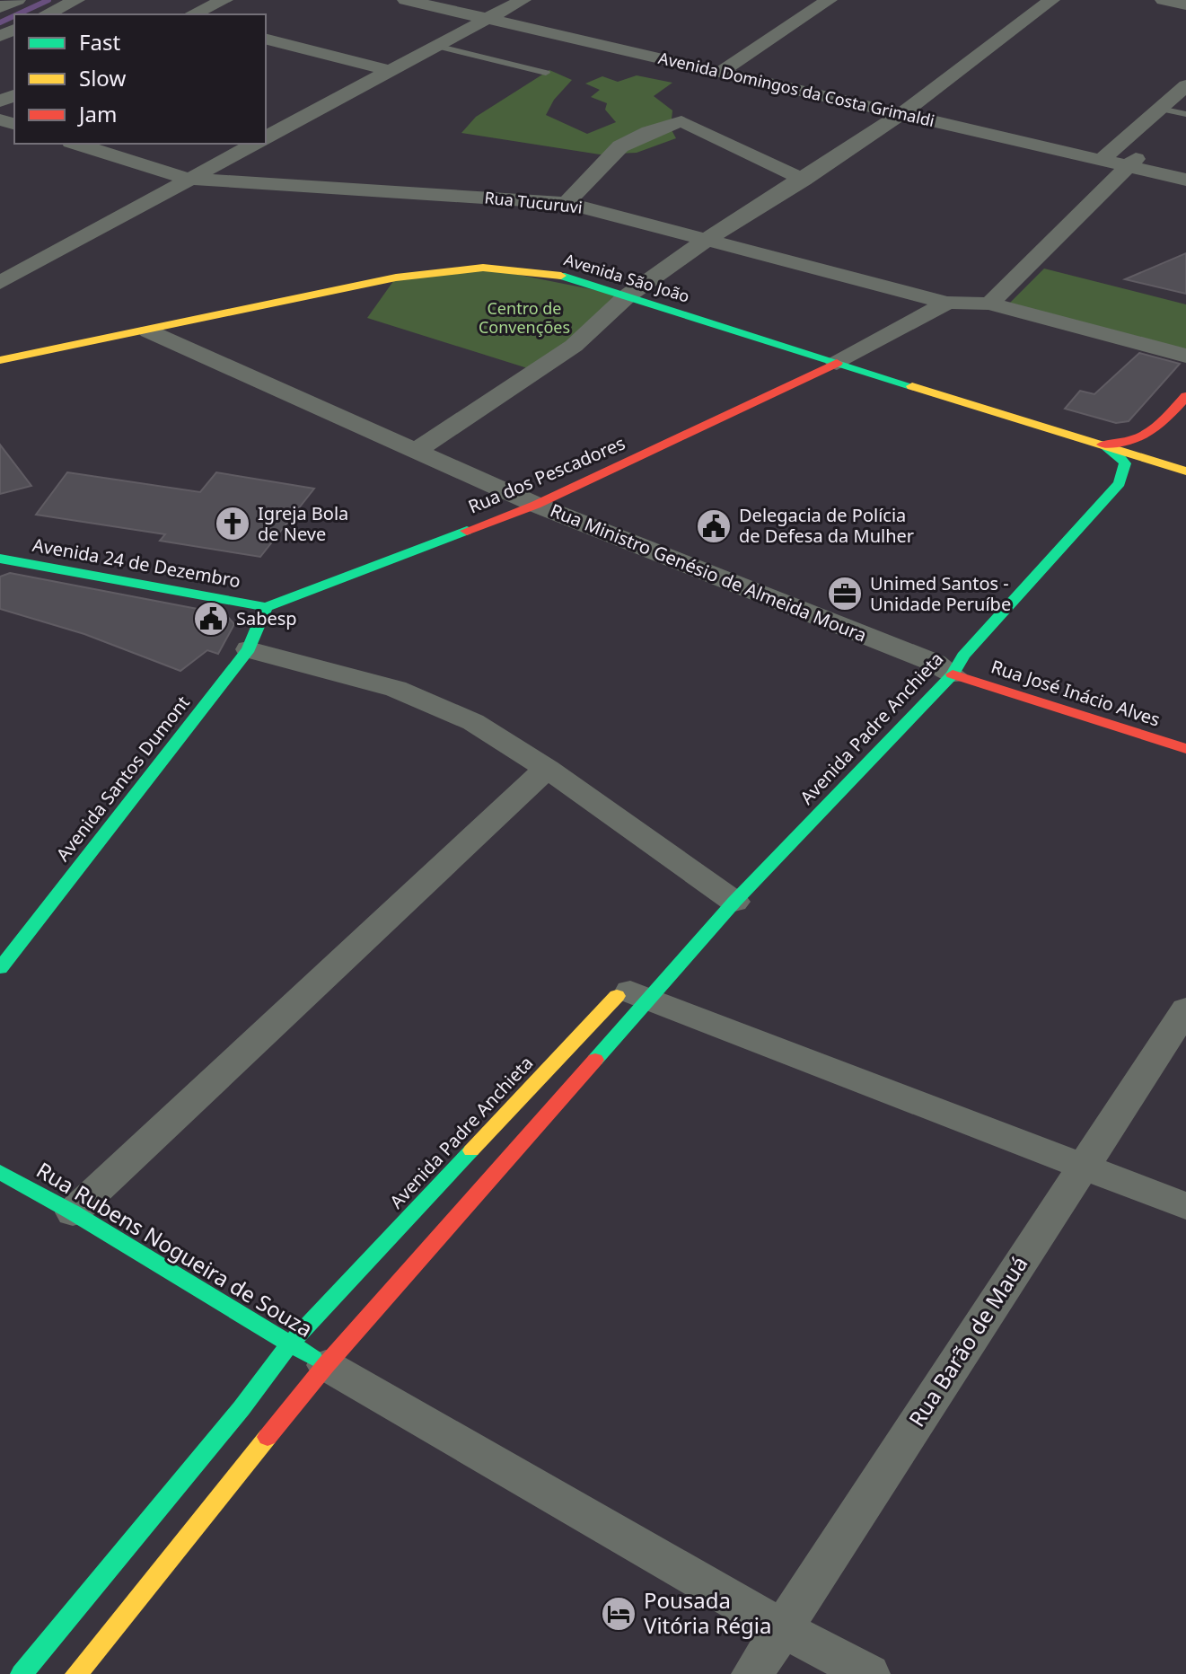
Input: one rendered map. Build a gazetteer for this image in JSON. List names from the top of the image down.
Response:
{
  "streets": {
    "main road": [
      "Avenida São João",
      "Rua dos Pescadores",
      "Avenida 24 de Dezembro",
      "Rua José Inácio Alves",
      "Avenida Padre Anchieta",
      "Avenida Santos Dumont",
      "Rua Rubens Nogueira de Souza"
    ],
    "street": [
      "Avenida Domingos da Costa Grimaldi",
      "Rua Tucuruvi",
      "Rua Ministro Genésio de Almeida Moura",
      "Rua Barão de Mauá"
    ]
  },
  "crossings": [
    ["Avenida São João", "Rua dos Pescadores"],
    ["Avenida São João", "Rua Ministro Genésio de Almeida Moura"],
    ["Avenida São João", "Avenida Padre Anchieta"],
    ["Rua dos Pescadores", "Avenida 24 de Dezembro"],
    ["Rua dos Pescadores", "Rua Ministro Genésio de Almeida Moura"],
    ["Rua dos Pescadores", "Avenida Santos Dumont"],
    ["Avenida 24 de Dezembro", "Avenida Santos Dumont"],
    ["Rua Ministro Genésio de Almeida Moura", "Rua José Inácio Alves"],
    ["Rua Ministro Genésio de Almeida Moura", "Avenida Padre Anchieta"],
    ["Rua José Inácio Alves", "Avenida Padre Anchieta"],
    ["Avenida Padre Anchieta", "Rua Rubens Nogueira de Souza"]
  ],
  "parks": ["Centro de Convenções"],
  "places": {
    "church": ["Igreja Bola de Neve"],
    "public building": ["Delegacia de Polícia de Defesa da Mulher", "Sabesp"],
    "office": ["Unimed Santos - Unidade Peruíbe"],
    "hotel": ["Pousada Vitória Régia"]
  },
  "legend": ["Fast", "Slow", "Jam"]
}
